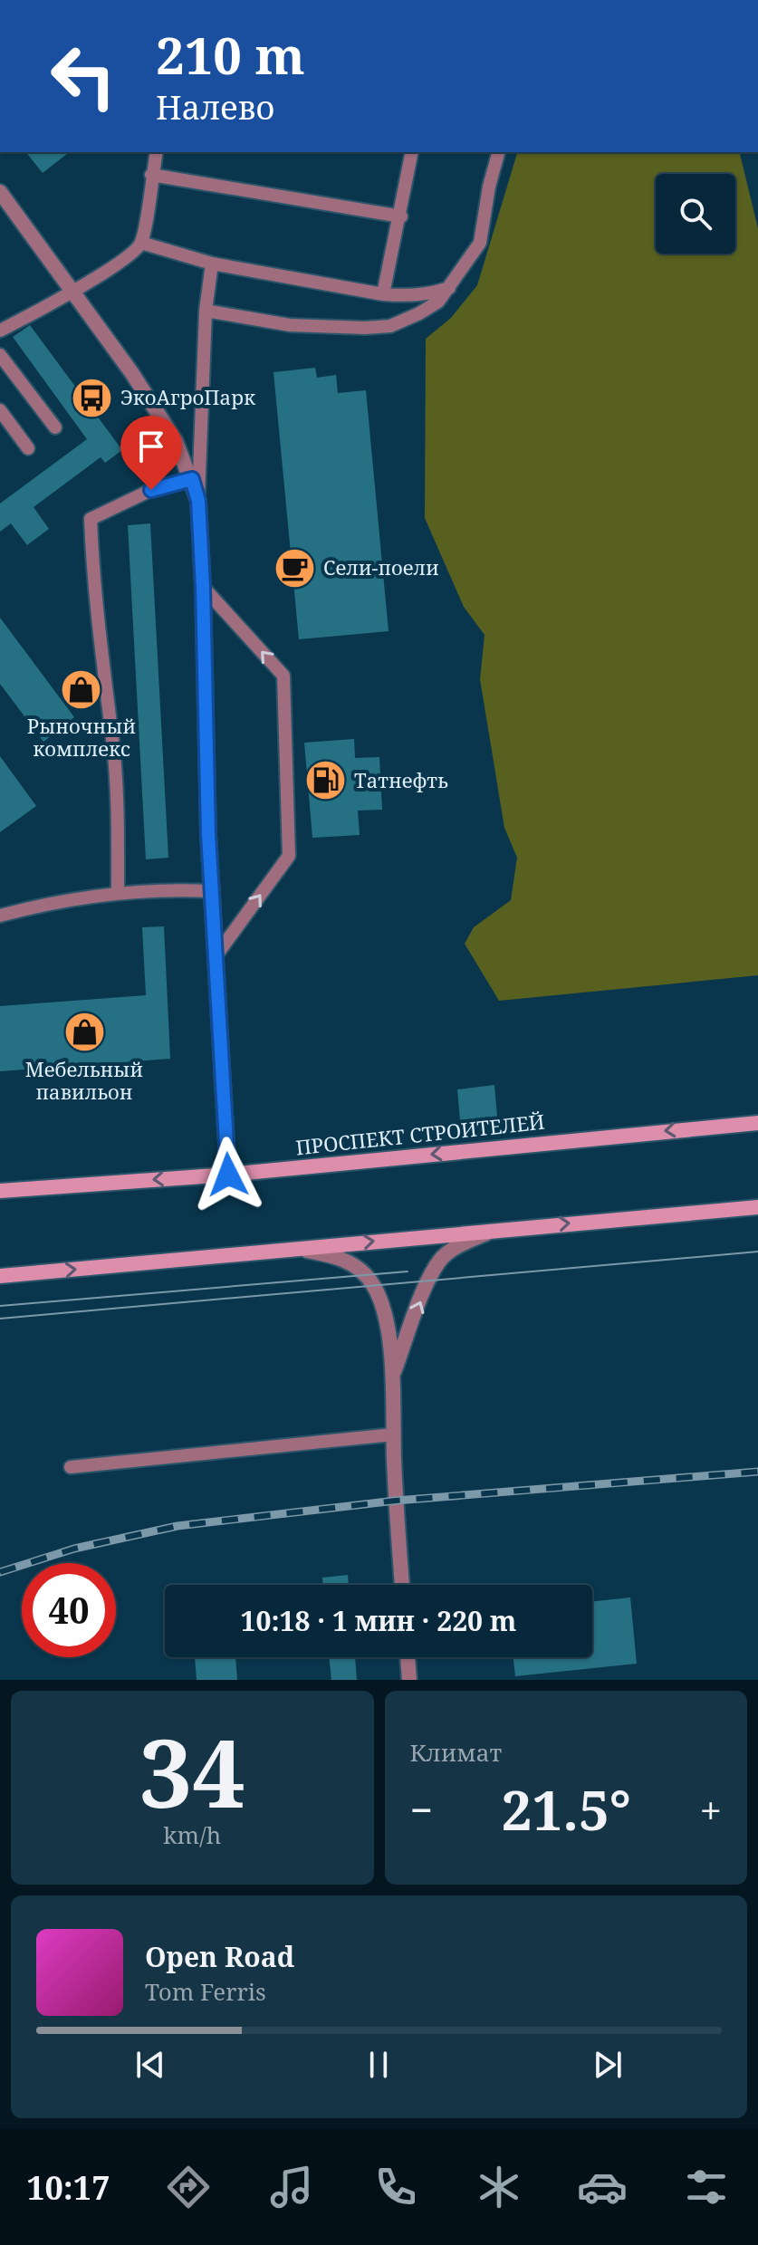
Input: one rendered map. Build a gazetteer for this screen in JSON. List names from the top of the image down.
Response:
{
  "streets": {
    "main road": ["ПРОСПЕКТ СТРОИТЕЛЕЙ"]
  },
  "places": {
    "bus stop": ["ЭкоАгроПарк"],
    "cafe": ["Сели-поели"],
    "shop": ["Рыночный комплекс", "Мебельный павильон"],
    "fuel station": ["Татнефть"]
  },
  "page": {
    "turn": ["210 m", "Налево"],
    "limit": "40",
    "trip": "10:18 · 1 мин · 220 m",
    "tile": [
      ["34", "km/h"],
      "Климат"
    ],
    "heat": ["−", "21.5°", "+"],
    "song": ["Open Road", "Tom Ferris"],
    "tabs": "10:17"
  }
}
